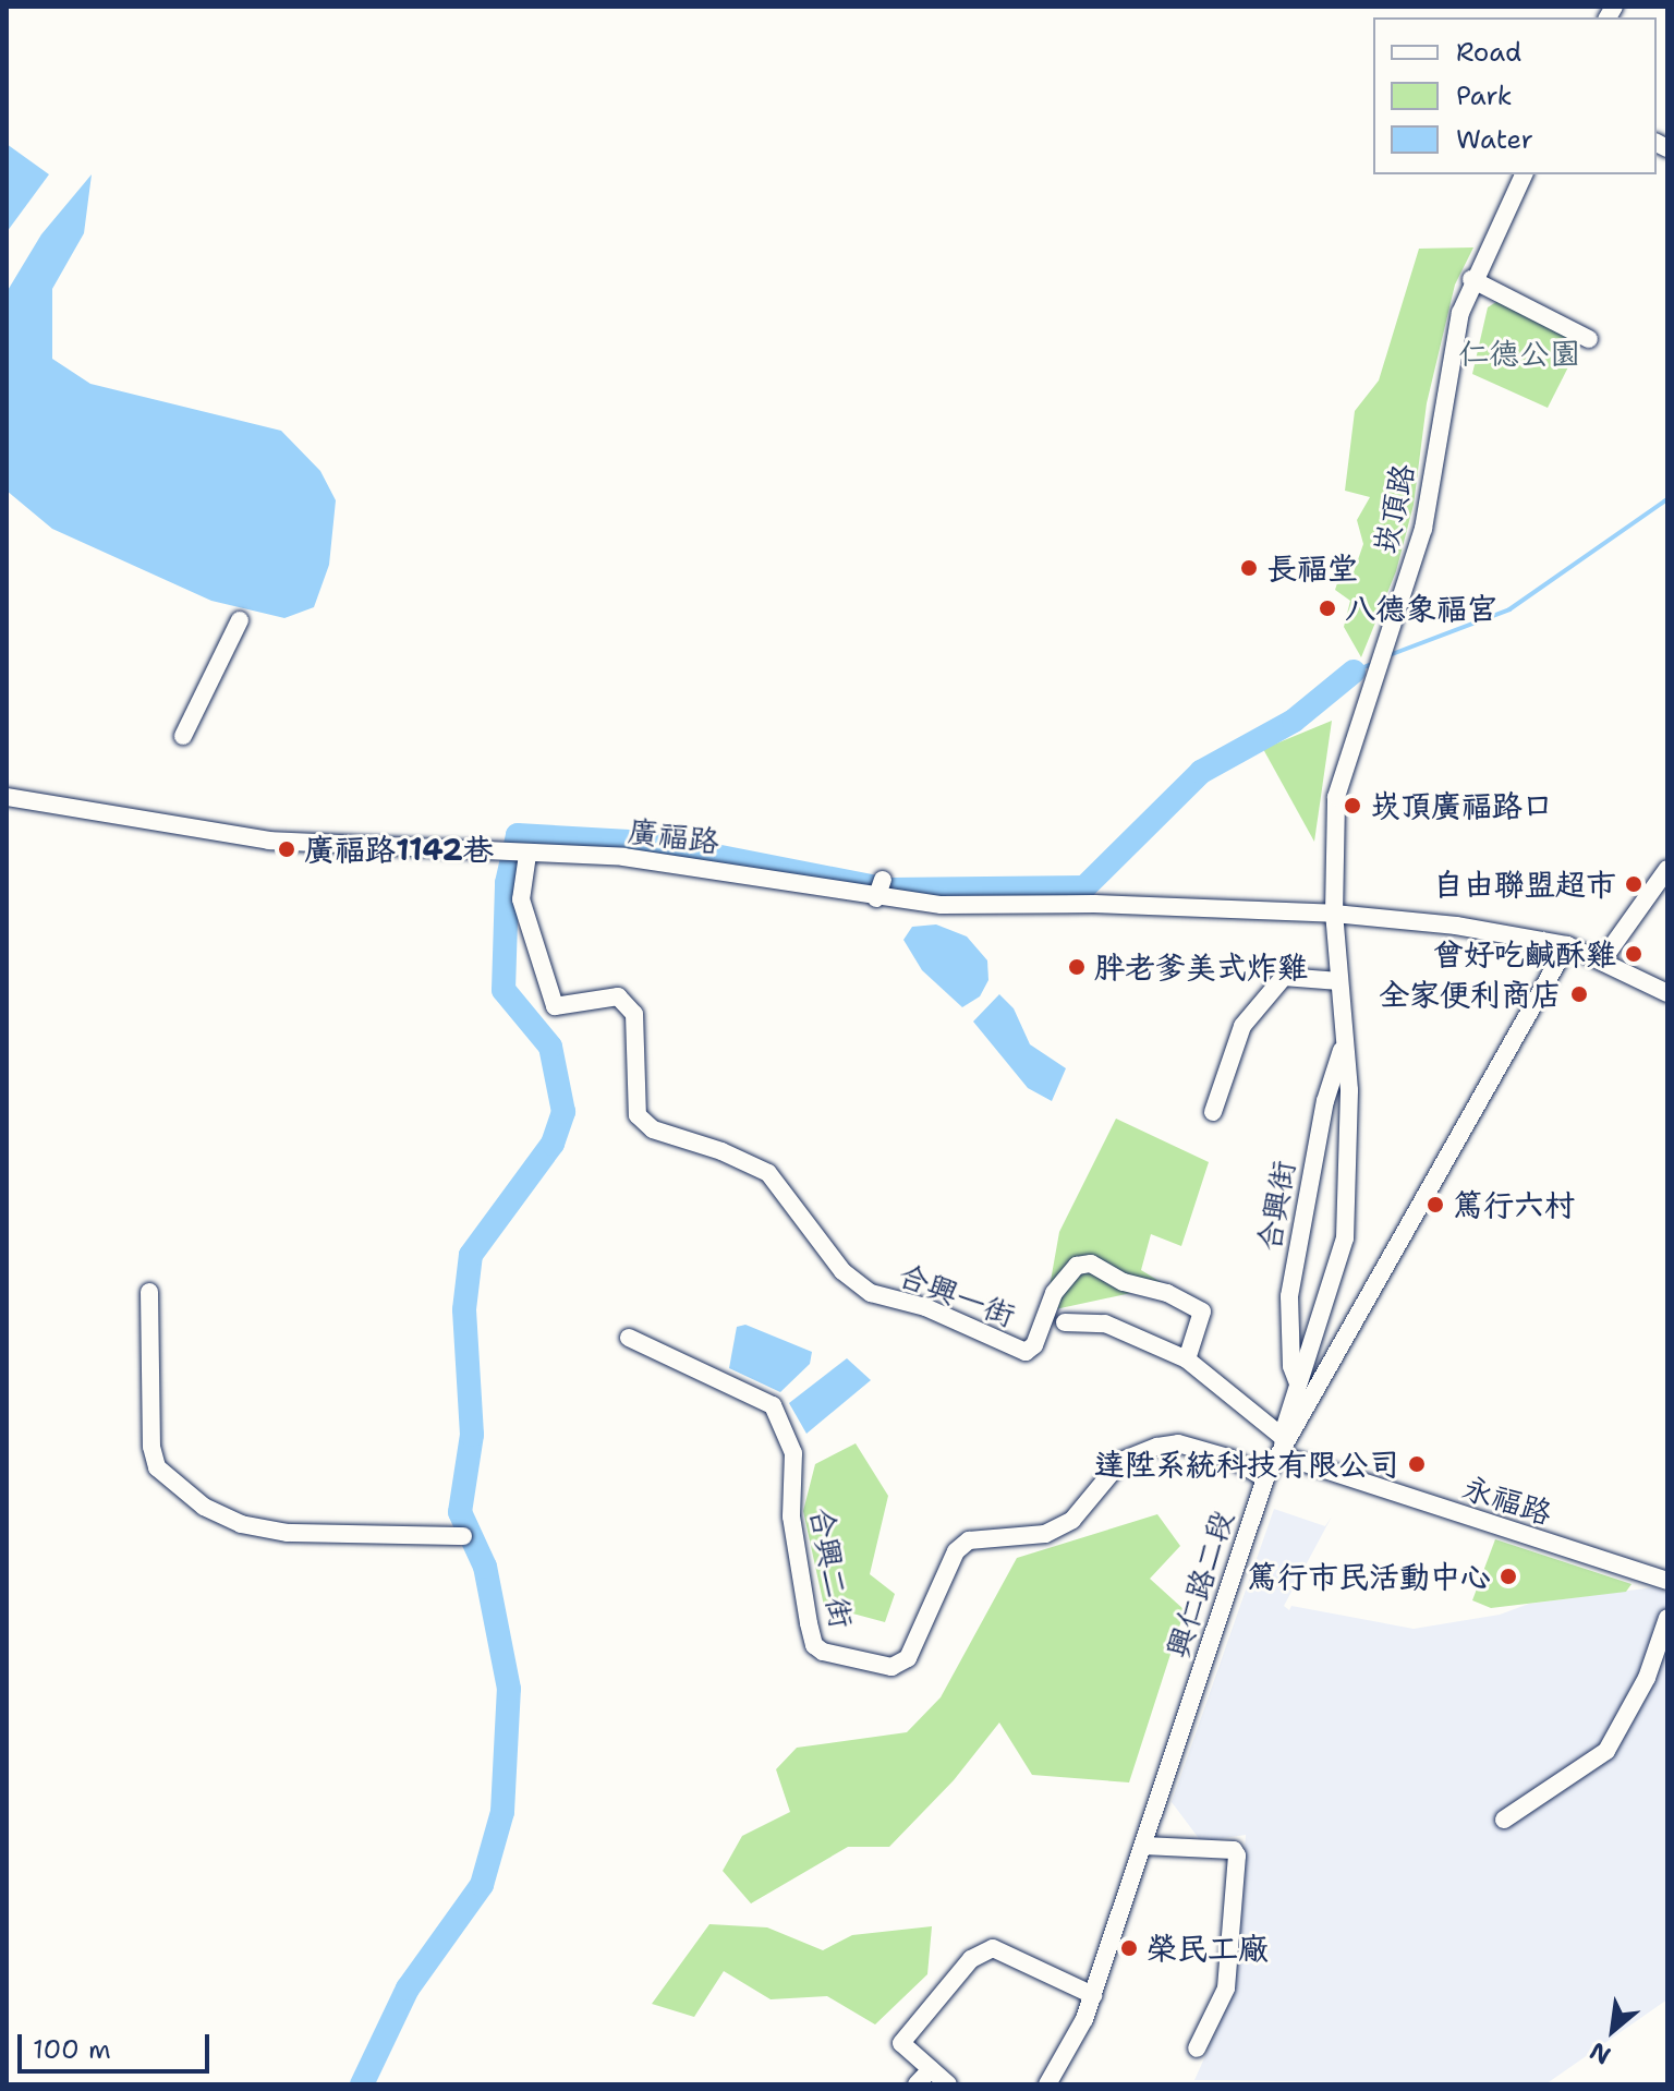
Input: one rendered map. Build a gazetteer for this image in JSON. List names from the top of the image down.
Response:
{
  "streets": {
    "street": [
      "崁頂路",
      "廣福路",
      "合興街",
      "合興一街",
      "永福路",
      "合興二街",
      "興仁路二段"
    ]
  },
  "crossings": [
    ["崁頂路", "廣福路"],
    ["崁頂路", "合興街"],
    ["崁頂路", "永福路"],
    ["崁頂路", "興仁路二段"],
    ["廣福路", "合興一街"],
    ["廣福路", "興仁路二段"],
    ["永福路", "興仁路二段"],
    ["合興二街", "興仁路二段"]
  ],
  "parks": ["仁德公園"],
  "places": [
    "長福堂",
    "八德象福宮",
    "崁頂廣福路口",
    "廣福路1142巷",
    "自由聯盟超市",
    "曾好吃鹹酥雞",
    "胖老爹美式炸雞",
    "全家便利商店",
    "篤行六村",
    "達陞系統科技有限公司",
    "篤行市民活動中心",
    "榮民工廠"
  ],
  "legend": ["Road", "Park", "Water"],
  "scale_bar": "100 m",
  "north": "bottom left"
}
